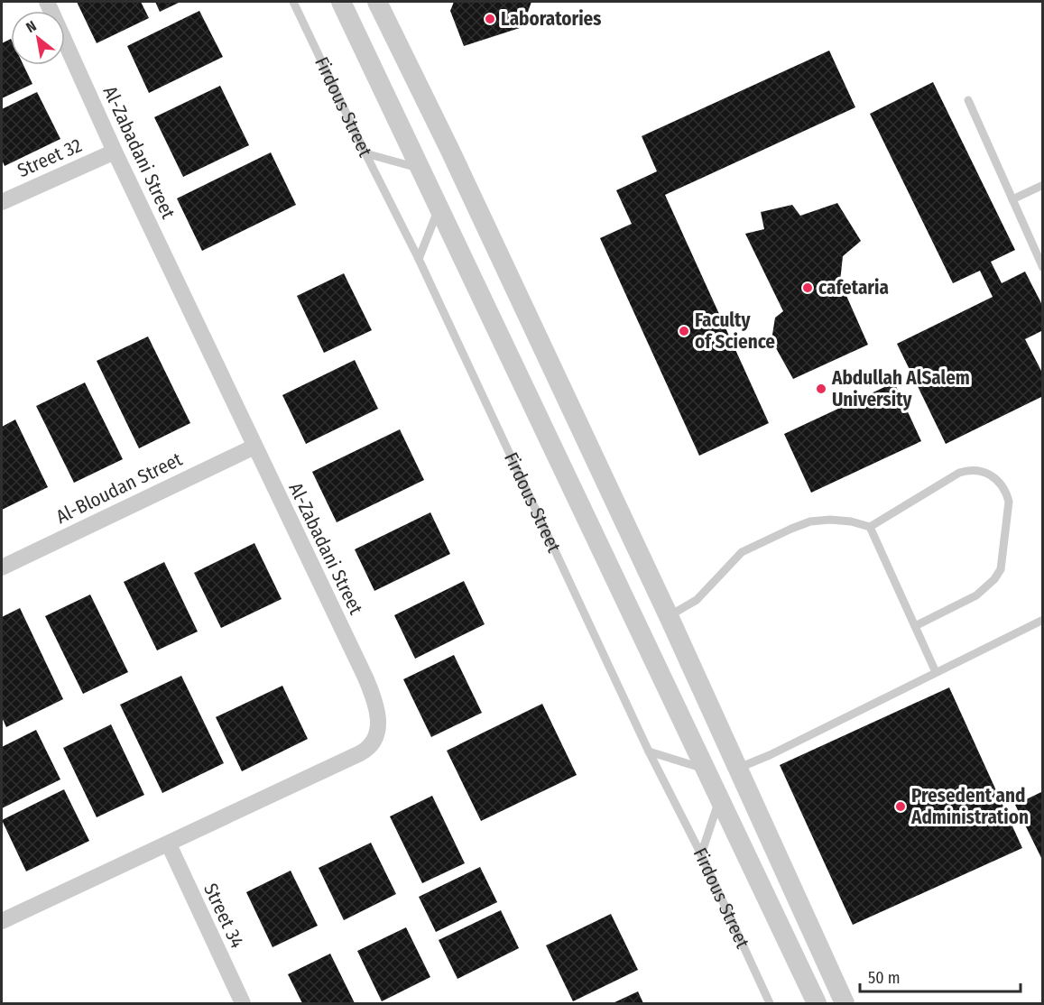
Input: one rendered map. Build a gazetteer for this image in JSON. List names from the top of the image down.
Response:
{
  "streets": {
    "street": [
      "Al-Zabadani Street",
      "Street 32",
      "Al-Bloudan Street",
      "Street 34"
    ],
    "lane": ["Firdous Street"]
  },
  "crossings": [
    ["Al-Zabadani Street", "Street 32"],
    ["Al-Zabadani Street", "Al-Bloudan Street"],
    ["Al-Zabadani Street", "Street 34"]
  ],
  "places": [
    "Laboratories",
    "cafetaria",
    "Faculty of Science",
    "Abdullah AlSalem University",
    "Presedent and Administration"
  ],
  "scale_bar": "50 m",
  "north": "top left"
}
